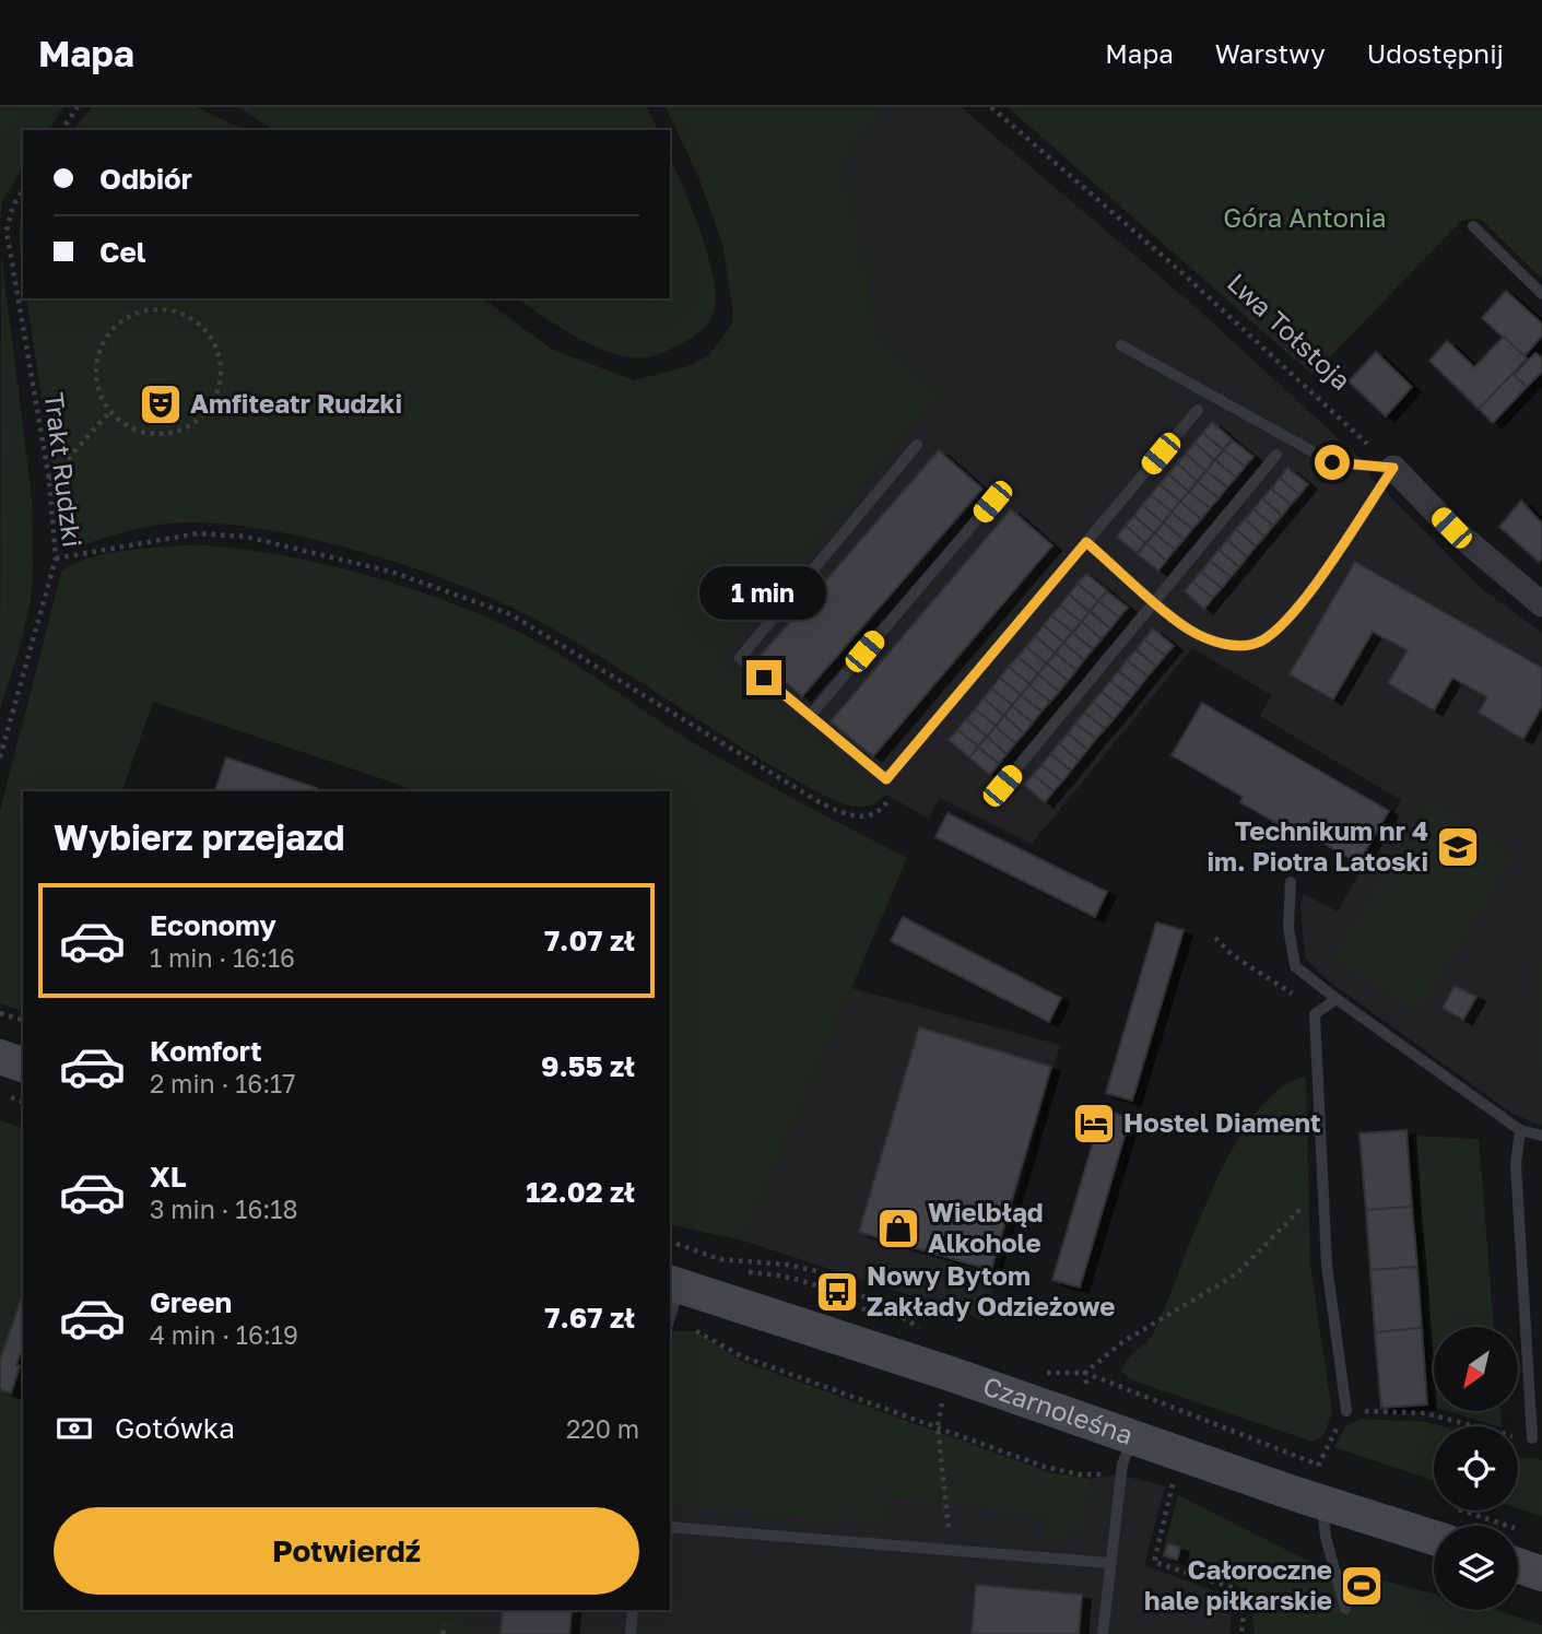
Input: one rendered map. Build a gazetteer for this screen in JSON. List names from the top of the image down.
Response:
{
  "streets": {
    "street": ["Czarnoleśna"],
    "path": ["Lwa Tołstoja", "Trakt Rudzki"]
  },
  "parks": ["Góra Antonia"],
  "places": {
    "theatre": ["Amfiteatr Rudzki"],
    "school or university": ["Technikum nr 4 im. Piotra Latoski"],
    "hotel": ["Hostel Diament"],
    "shop": ["Wielbłąd Alkohole"],
    "bus stop": ["Nowy Bytom Zakłady Odzieżowe"],
    "sports": ["Całoroczne hale piłkarskie"]
  },
  "north": "bottom left",
  "page": {
    "header": "Mapa",
    "nav": ["Mapa", "Warstwy", "Udostępnij"],
    "banner": ["Odbiór", "Cel"],
    "bubble": "1 min",
    "heading": "Wybierz przejazd",
    "list": [
      {
        "name": "Economy",
        "note": "1 min · 16:16",
        "value": "7.07 zł"
      },
      {
        "name": "Komfort",
        "note": "2 min · 16:17",
        "value": "9.55 zł"
      },
      {
        "name": "XL",
        "note": "3 min · 16:18",
        "value": "12.02 zł"
      },
      {
        "name": "Green",
        "note": "4 min · 16:19",
        "value": "7.67 zł"
      }
    ],
    "pay": ["Gotówka", "220 m"],
    "buttons": "Potwierdź"
  }
}
